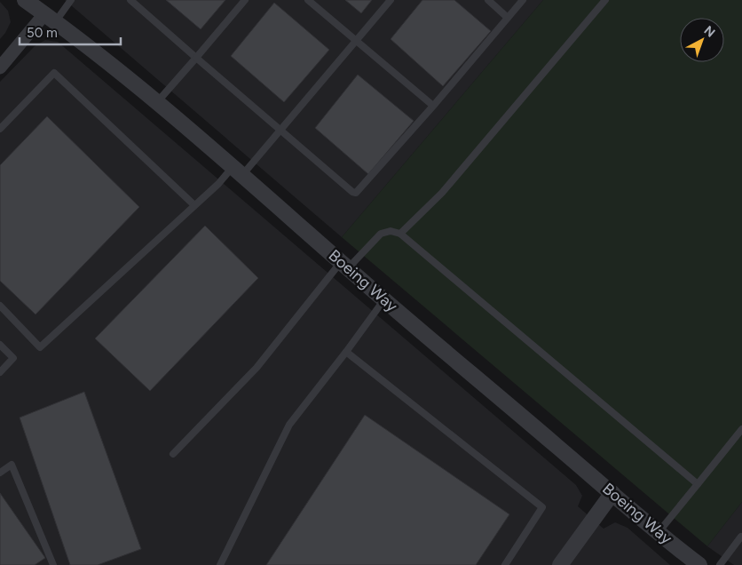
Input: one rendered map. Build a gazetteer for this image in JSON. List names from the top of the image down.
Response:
{
  "streets": {
    "street": ["Boeing Way"]
  },
  "scale_bar": "50 m",
  "north": "top right"
}
